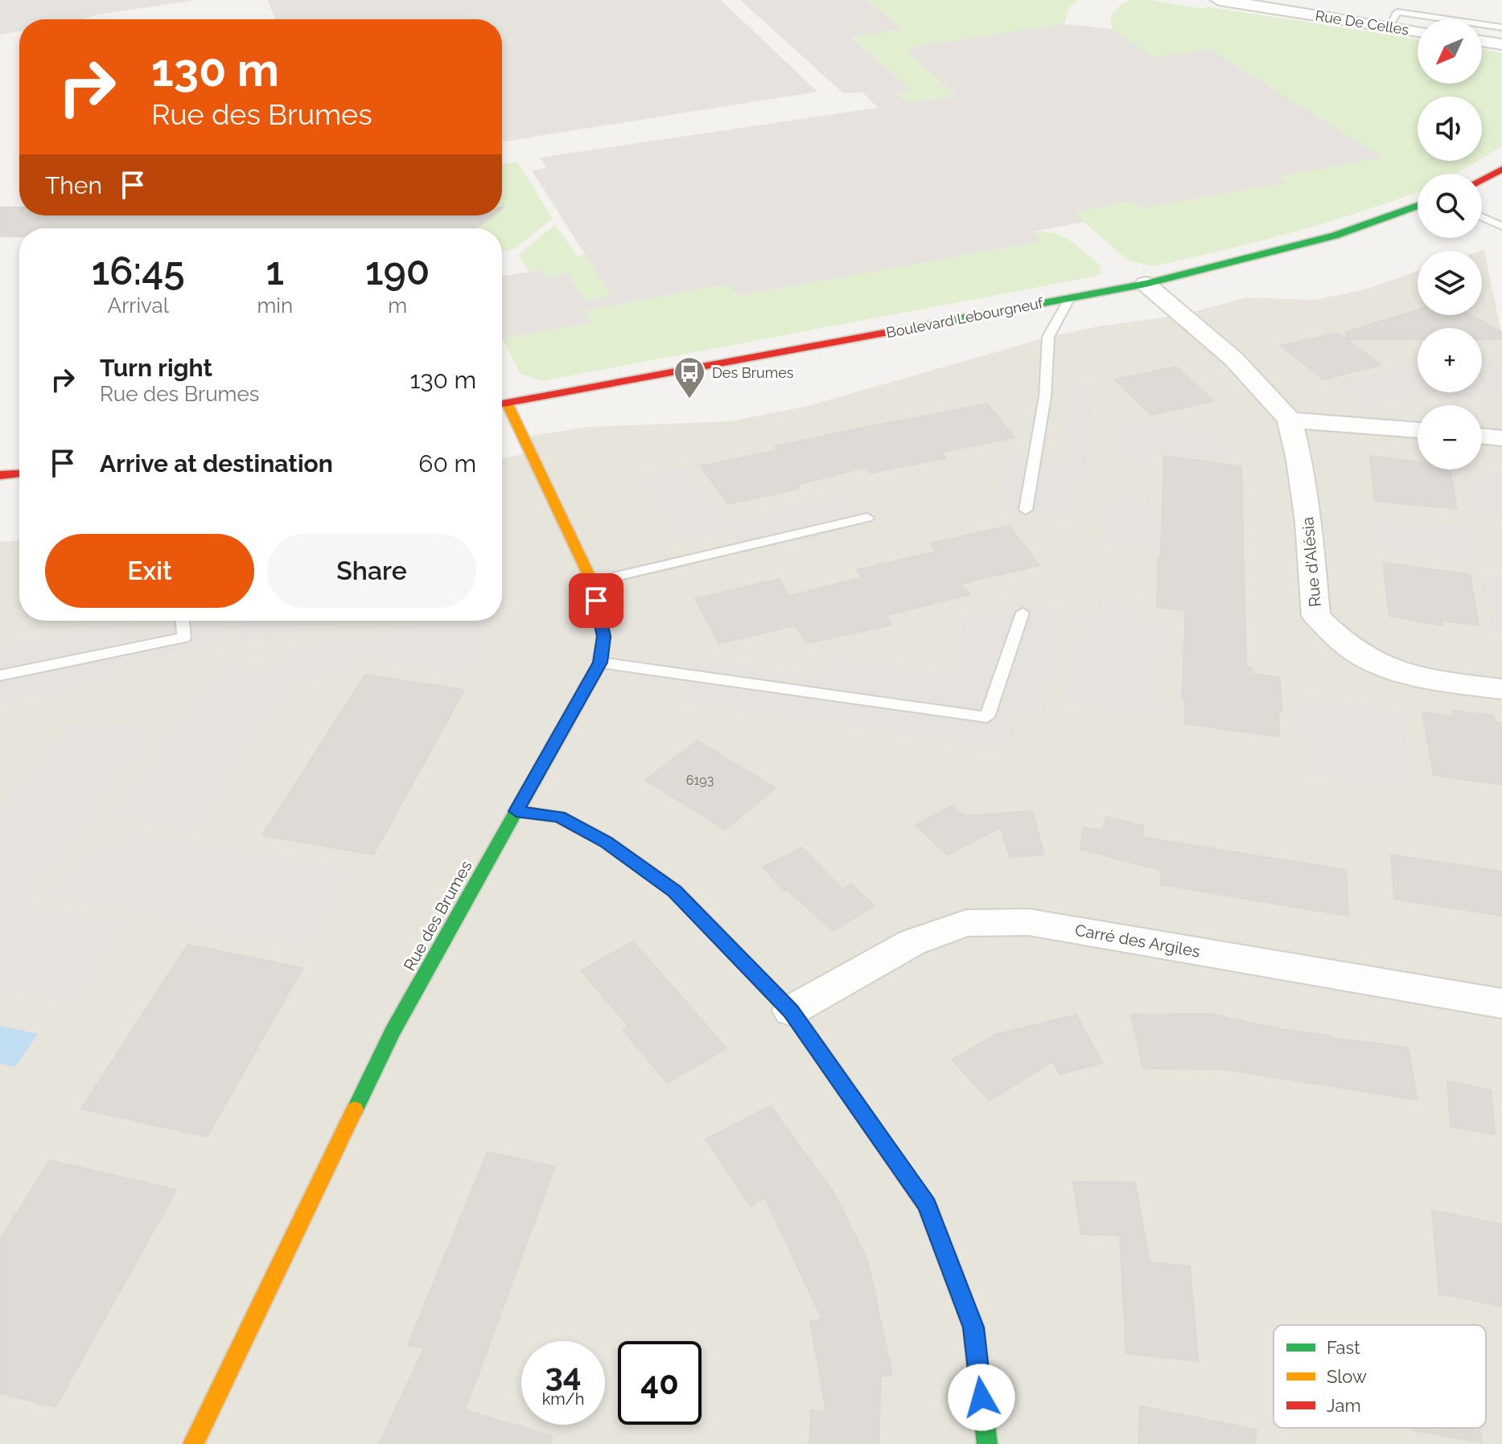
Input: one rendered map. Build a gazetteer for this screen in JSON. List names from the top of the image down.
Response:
{
  "streets": {
    "street": [
      "Rue De Celles",
      "Boulevard Lebourgneuf",
      "Rue d'Alésia",
      "Rue des Brumes",
      "Carré des Argiles"
    ]
  },
  "crossings": [
    ["Boulevard Lebourgneuf", "Rue d'Alésia"]
  ],
  "places": {
    "bus stop": ["Des Brumes"]
  },
  "house_numbers": ["6193"],
  "legend": ["Fast", "Slow", "Jam"],
  "north": "bottom left",
  "page": {
    "map_buttons": ["+", "−"],
    "turn": ["130 m", "Rue des Brumes"],
    "then": "Then",
    "eta": [
      "16:45",
      "Arrival",
      "1",
      "min",
      "190",
      "m"
    ],
    "list": [
      {
        "name": "Turn right",
        "note": "Rue des Brumes",
        "value": "130 m"
      },
      {
        "name": "Arrive at destination",
        "value": "60 m"
      }
    ],
    "buttons": ["Exit", "Share"],
    "speed": "34 km/h",
    "limit": "40"
  }
}
